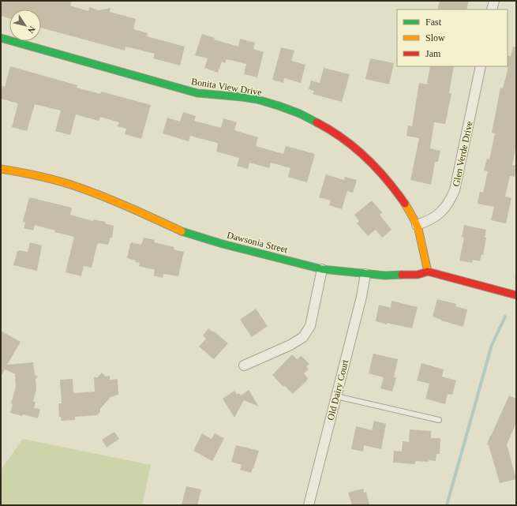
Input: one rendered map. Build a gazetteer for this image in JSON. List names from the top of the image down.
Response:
{
  "streets": {
    "street": [
      "Bonita View Drive",
      "Glen Verde Drive",
      "Dawsonia Street",
      "Old Dairy Court"
    ]
  },
  "crossings": [
    ["Bonita View Drive", "Glen Verde Drive"],
    ["Bonita View Drive", "Dawsonia Street"],
    ["Dawsonia Street", "Old Dairy Court"]
  ],
  "legend": ["Fast", "Slow", "Jam"],
  "north": "bottom right"
}
